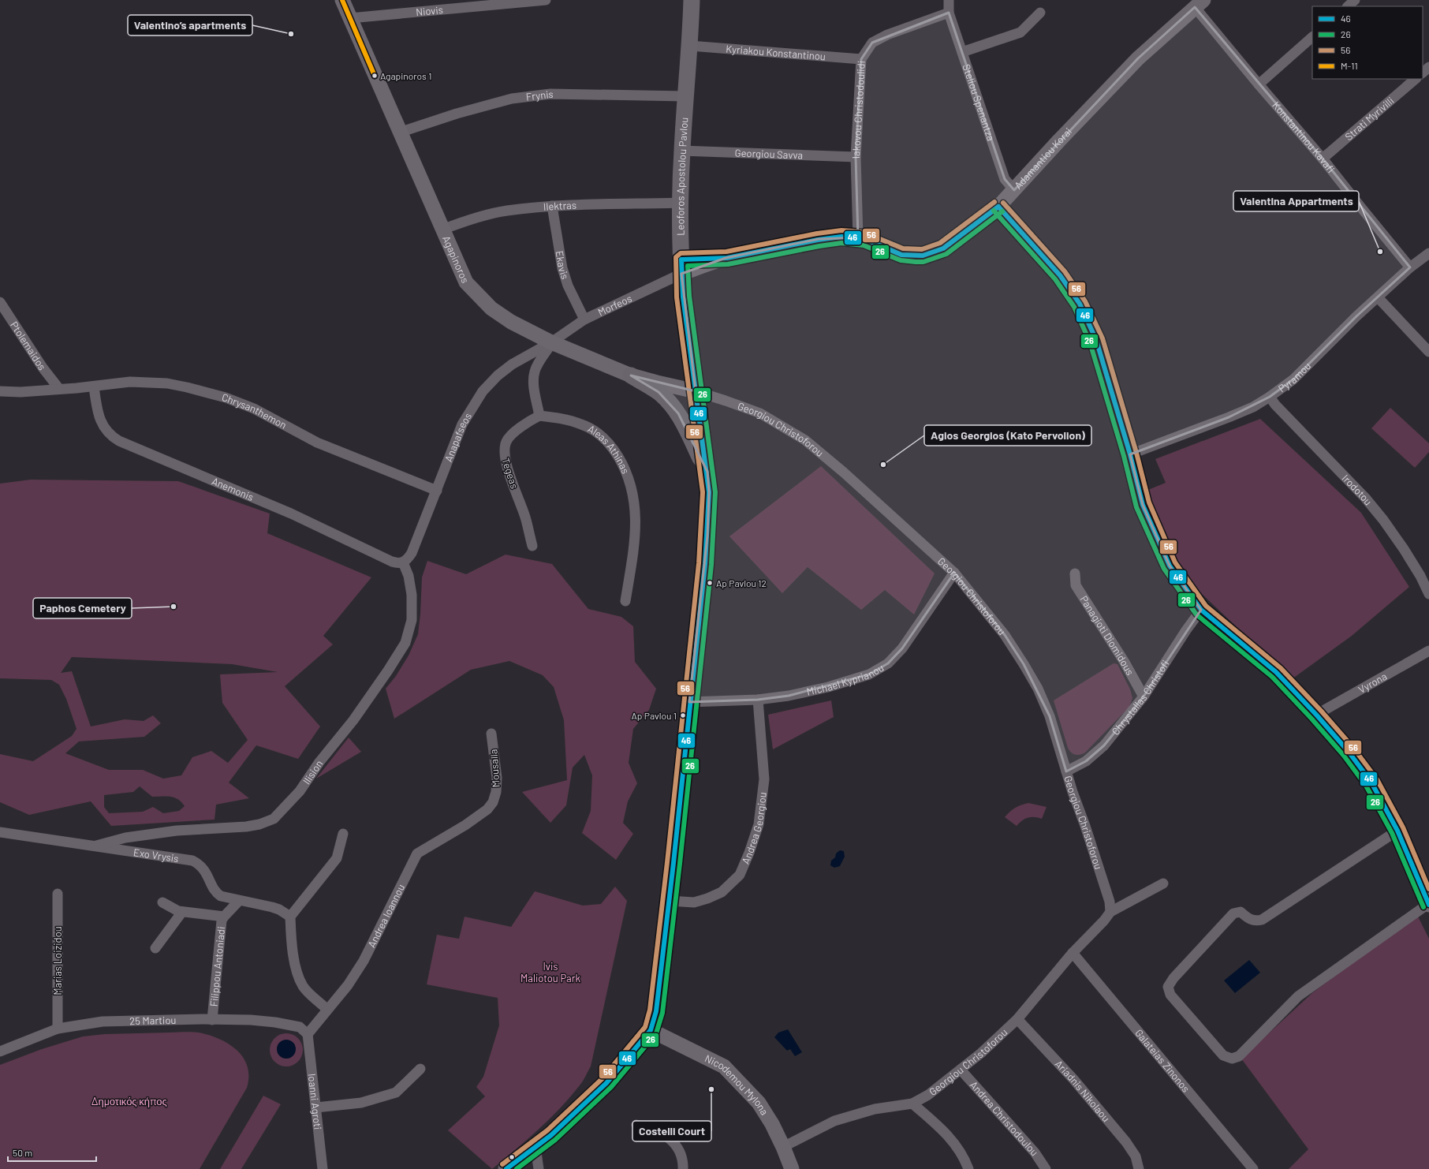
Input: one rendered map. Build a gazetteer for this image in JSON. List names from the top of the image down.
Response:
{
  "streets": {
    "main road": [
      "Adamantiou Korai",
      "Leoforos Apostolou Pavlou",
      "Agapinoros",
      "Nicodemou Mylona"
    ],
    "street": [
      "Niovis",
      "Kyriakou Konstantinou",
      "Frynis",
      "Steliou Spenantza",
      "Iakovou Christodoulidi",
      "Strati Myrivilli",
      "Konstantinou Kavafi",
      "Georgiou Savva",
      "Ilektras",
      "Ekavis",
      "Morfeos",
      "Ptolemaidos",
      "Pyramou",
      "Chrysanthemon",
      "Georgiou Christoforou",
      "Anapafseos",
      "Aleas Athinas",
      "Tegeas",
      "Anemonis",
      "Irodotou",
      "Panagioti Diomidous",
      "Michael Kyprianou",
      "Vyrona",
      "Chrystallas Christofi",
      "Mousalla",
      "Ilision",
      "Andrea Georgiou",
      "Exo Vrysis",
      "Andrea Ioannou",
      "Marias Loizidou",
      "Filippou Antoniadi",
      "25 Martiou",
      "Galateias Zinonos",
      "Ariadnis Nikolaou",
      "Ioanni Agroti",
      "Andrea Christodoulou"
    ]
  },
  "crossings": [
    ["Niovis", "Agapinoros"],
    ["Kyriakou Konstantinou", "Iakovou Christodoulidi"],
    ["Kyriakou Konstantinou", "Leoforos Apostolou Pavlou"],
    ["Frynis", "Leoforos Apostolou Pavlou"],
    ["Frynis", "Agapinoros"],
    ["Steliou Spenantza", "Iakovou Christodoulidi"],
    ["Steliou Spenantza", "Adamantiou Korai"],
    ["Iakovou Christodoulidi", "Georgiou Savva"],
    ["Iakovou Christodoulidi", "Adamantiou Korai"],
    ["Strati Myrivilli", "Konstantinou Kavafi"],
    ["Konstantinou Kavafi", "Adamantiou Korai"],
    ["Konstantinou Kavafi", "Pyramou"],
    ["Georgiou Savva", "Leoforos Apostolou Pavlou"],
    ["Adamantiou Korai", "Leoforos Apostolou Pavlou"],
    ["Adamantiou Korai", "Morfeos"],
    ["Leoforos Apostolou Pavlou", "Ilektras"],
    ["Leoforos Apostolou Pavlou", "Agapinoros"],
    ["Leoforos Apostolou Pavlou", "Morfeos"],
    ["Leoforos Apostolou Pavlou", "Georgiou Christoforou"],
    ["Ilektras", "Agapinoros"],
    ["Ilektras", "Ekavis"],
    ["Agapinoros", "Morfeos"],
    ["Agapinoros", "Georgiou Christoforou"],
    ["Agapinoros", "Anapafseos"],
    ["Ekavis", "Morfeos"],
    ["Morfeos", "Anapafseos"],
    ["Ptolemaidos", "Chrysanthemon"],
    ["Pyramou", "Irodotou"],
    ["Chrysanthemon", "Anapafseos"],
    ["Chrysanthemon", "Anemonis"],
    ["Georgiou Christoforou", "Michael Kyprianou"],
    ["Georgiou Christoforou", "Chrystallas Christofi"],
    ["Georgiou Christoforou", "Galateias Zinonos"],
    ["Georgiou Christoforou", "Nicodemou Mylona"],
    ["Georgiou Christoforou", "Ariadnis Nikolaou"],
    ["Georgiou Christoforou", "Andrea Christodoulou"],
    ["Anapafseos", "Anemonis"],
    ["Anapafseos", "Ilision"],
    ["Aleas Athinas", "Tegeas"],
    ["Anemonis", "Ilision"],
    ["Panagioti Diomidous", "Chrystallas Christofi"],
    ["Michael Kyprianou", "Andrea Georgiou"],
    ["Mousalla", "Andrea Ioannou"],
    ["Ilision", "Exo Vrysis"],
    ["Exo Vrysis", "Filippou Antoniadi"],
    ["Andrea Ioannou", "25 Martiou"],
    ["Andrea Ioannou", "Ioanni Agroti"],
    ["Marias Loizidou", "25 Martiou"],
    ["Filippou Antoniadi", "25 Martiou"],
    ["25 Martiou", "Ioanni Agroti"]
  ],
  "parks": ["Ivis Maliotou Park", "Δημοτικός κήπος"],
  "places": [
    "Valentino’s apartments",
    "Agapinoros 1",
    "Valentina Appartments",
    "Agios Georgios (Kato Pervolion)",
    "Ap Pavlou 12",
    "Paphos Cemetery",
    "Ap Pavlou 1",
    "Costelli Court"
  ],
  "lines": [
    "transit line M-11",
    "transit line 56",
    "transit line 46",
    "transit line 26"
  ],
  "legend": [
    "46",
    "26",
    "56",
    "M-11"
  ],
  "scale_bar": "50 m"
}
